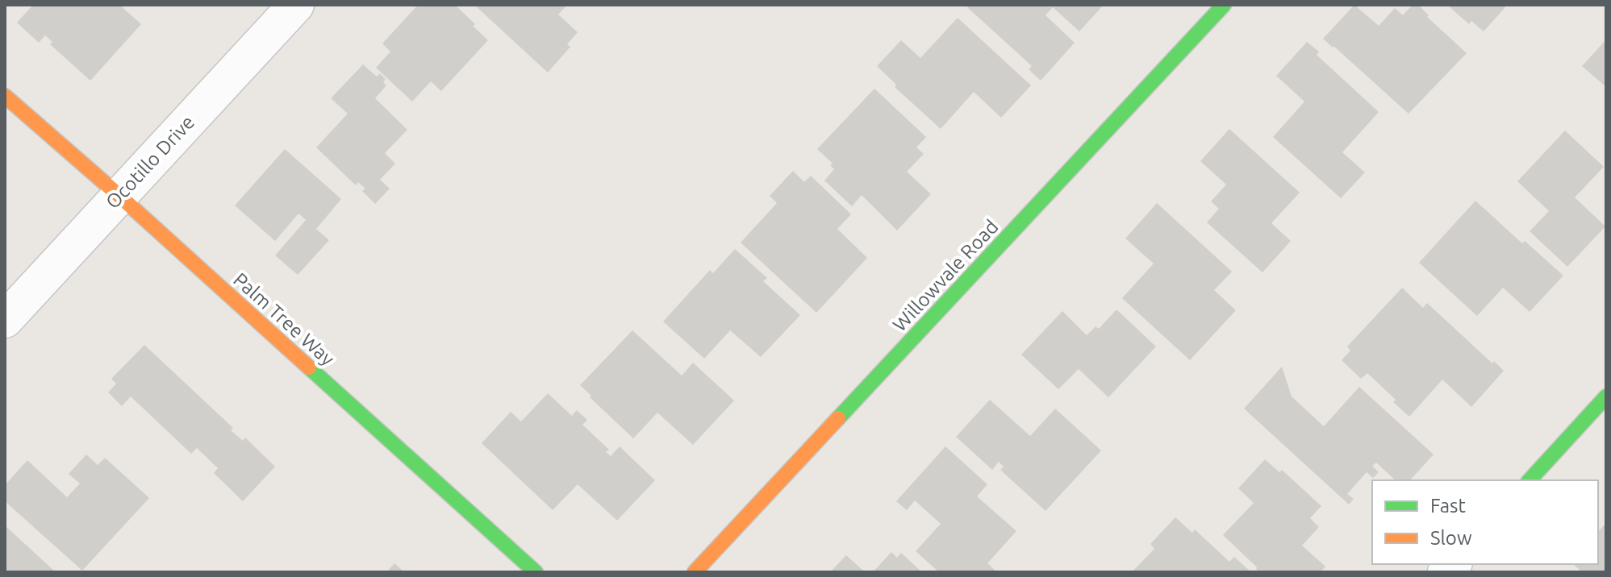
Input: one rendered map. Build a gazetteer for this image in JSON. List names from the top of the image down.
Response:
{
  "streets": {
    "street": ["Ocotillo Drive", "Willowvale Road", "Palm Tree Way"]
  },
  "crossings": [
    ["Ocotillo Drive", "Palm Tree Way"]
  ],
  "legend": ["Fast", "Slow"]
}
